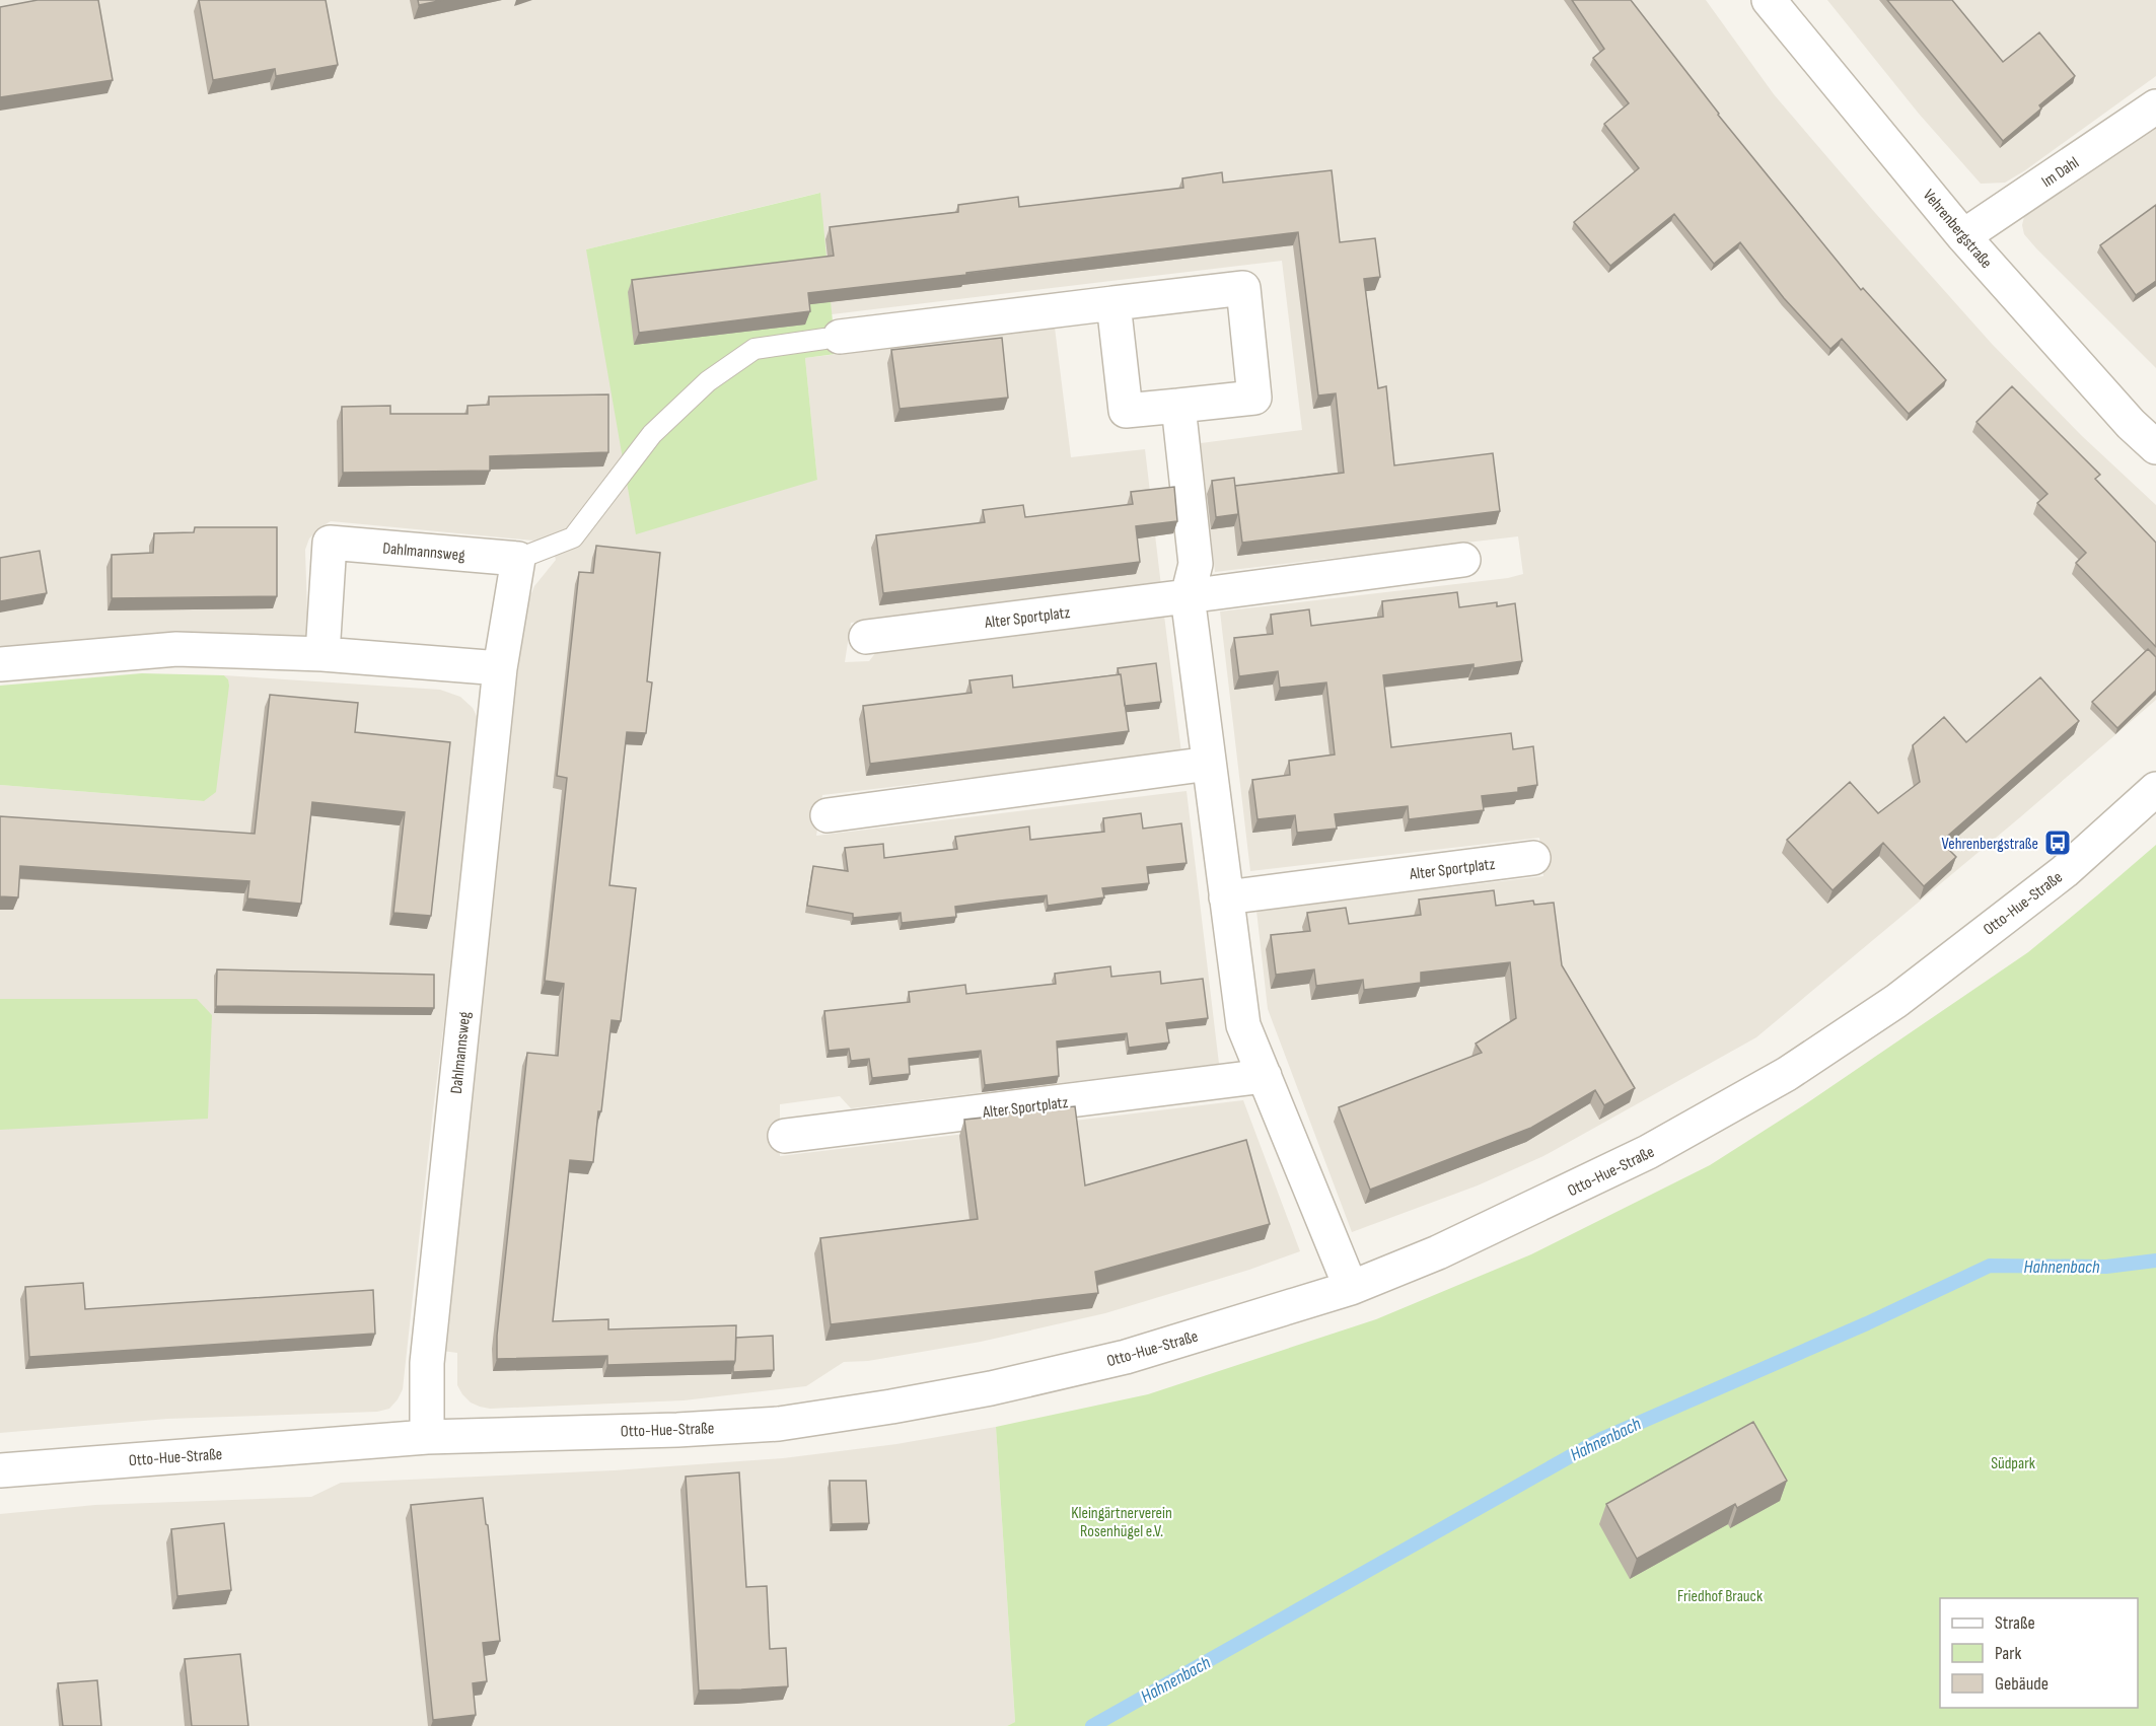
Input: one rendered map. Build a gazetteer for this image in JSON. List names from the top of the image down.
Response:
{
  "streets": {
    "street": [
      "Im Dahl",
      "Vehrenbergstraße",
      "Dahlmannsweg",
      "Alter Sportplatz",
      "Otto-Hue-Straße"
    ]
  },
  "crossings": [
    ["Im Dahl", "Vehrenbergstraße"],
    ["Dahlmannsweg", "Otto-Hue-Straße"]
  ],
  "water": ["Hahnenbach"],
  "parks": ["Südpark", "Kleingärtnerverein Rosenhügel e.V.", "Friedhof Brauck"],
  "places": {
    "bus stop": ["Vehrenbergstraße"]
  },
  "legend": ["Straße", "Park", "Gebäude"]
}
